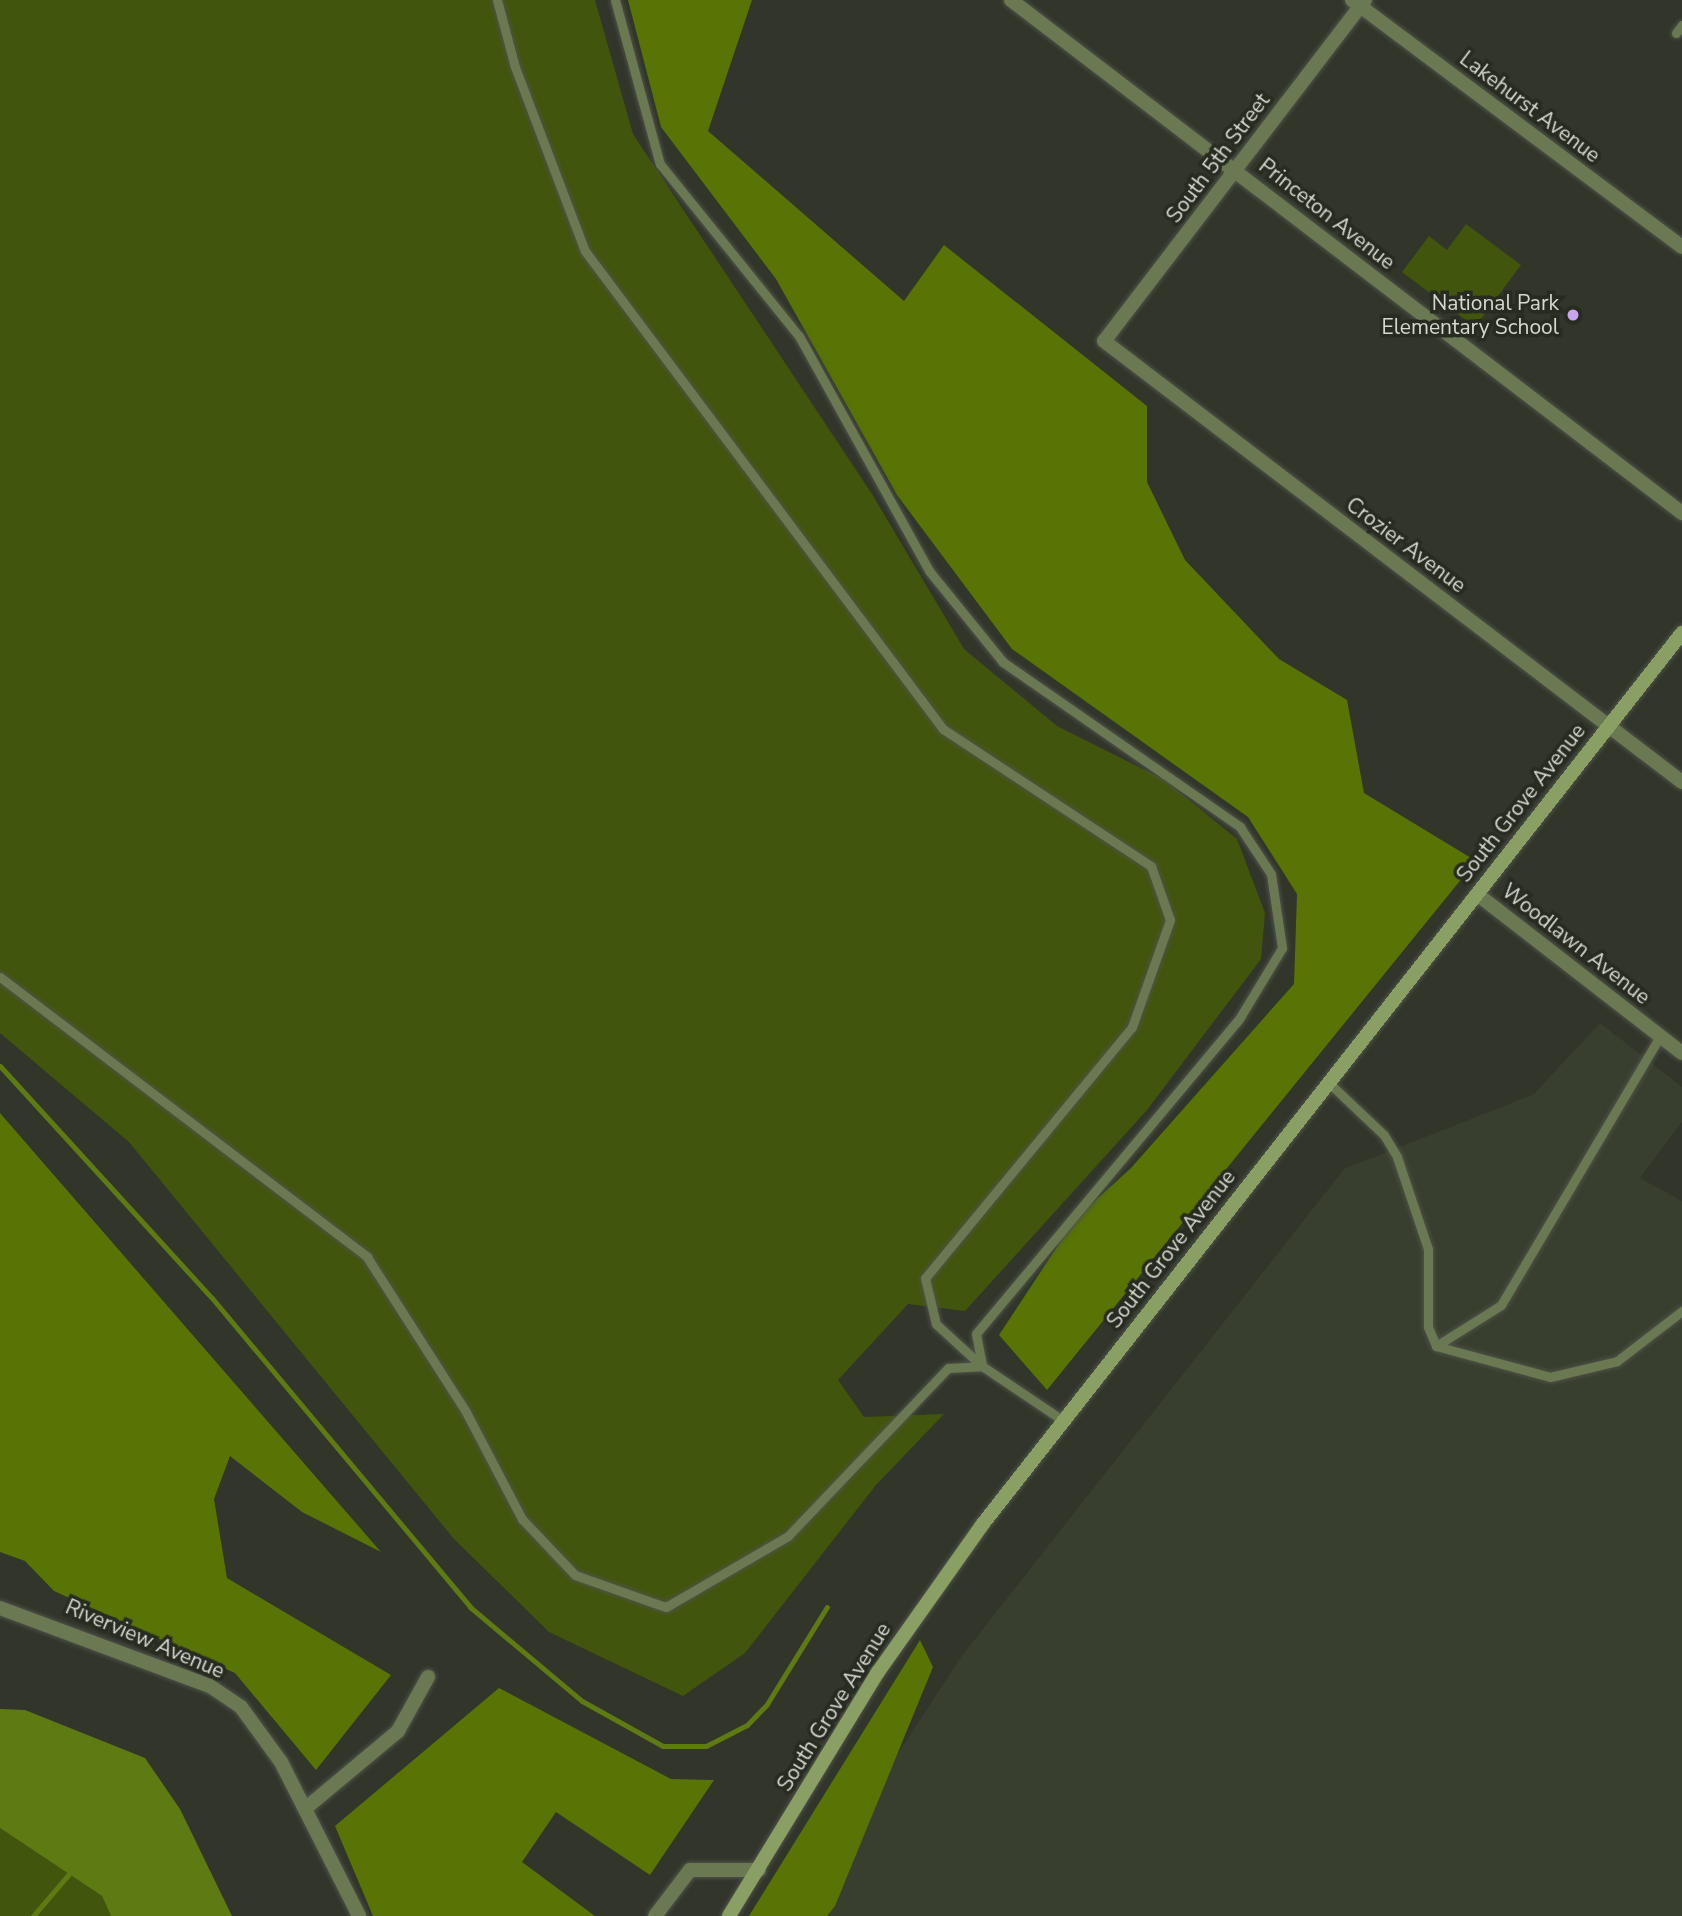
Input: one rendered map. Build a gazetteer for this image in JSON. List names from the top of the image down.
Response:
{
  "streets": {
    "main road": ["South Grove Avenue"],
    "street": [
      "Lakehurst Avenue",
      "South 5th Street",
      "Princeton Avenue",
      "Crozier Avenue",
      "Woodlawn Avenue",
      "Riverview Avenue"
    ]
  },
  "crossings": [
    ["Lakehurst Avenue", "South 5th Street"],
    ["South 5th Street", "Princeton Avenue"],
    ["South 5th Street", "Crozier Avenue"],
    ["Crozier Avenue", "South Grove Avenue"],
    ["South Grove Avenue", "Woodlawn Avenue"]
  ],
  "places": ["National Park Elementary School"]
}
